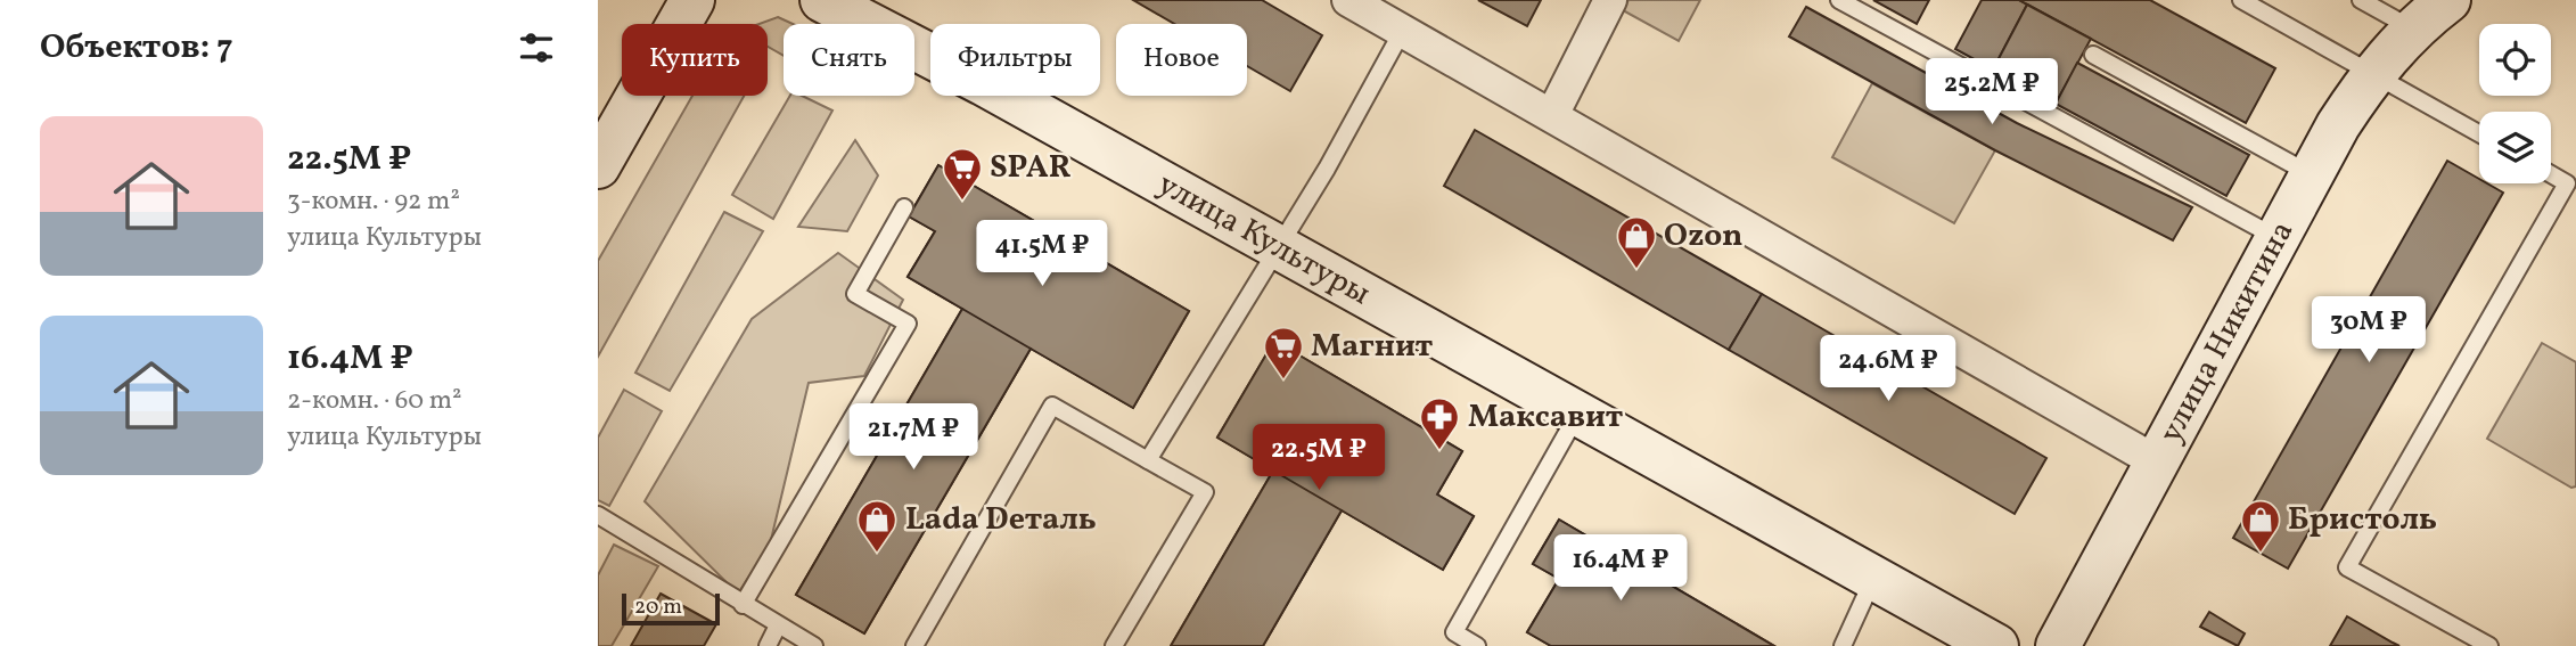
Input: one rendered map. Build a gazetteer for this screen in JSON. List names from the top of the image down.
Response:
{
  "streets": {
    "main road": ["улица Культуры", "улица Никитина"]
  },
  "places": {
    "supermarket": ["SPAR", "Магнит"],
    "shop": ["Ozon", "Lada Dеталь", "Бристоль"],
    "pharmacy": ["Максавит"]
  },
  "scale_bar": "20 m",
  "page": {
    "heading": "Объектов: 7",
    "chip": [
      "Купить",
      "Снять",
      "Фильтры",
      "Новое"
    ],
    "price": [
      "25.2M ₽",
      "41.5M ₽",
      "30M ₽",
      "24.6M ₽",
      "21.7M ₽",
      "22.5M ₽",
      "16.4M ₽"
    ],
    "list": [
      {
        "name": "22.5M ₽",
        "note": "3-комн. · 92 m² · улица Культуры"
      },
      {
        "name": "16.4M ₽",
        "note": "2-комн. · 60 m² · улица Культуры"
      }
    ],
    "scale": "20 m"
  }
}
